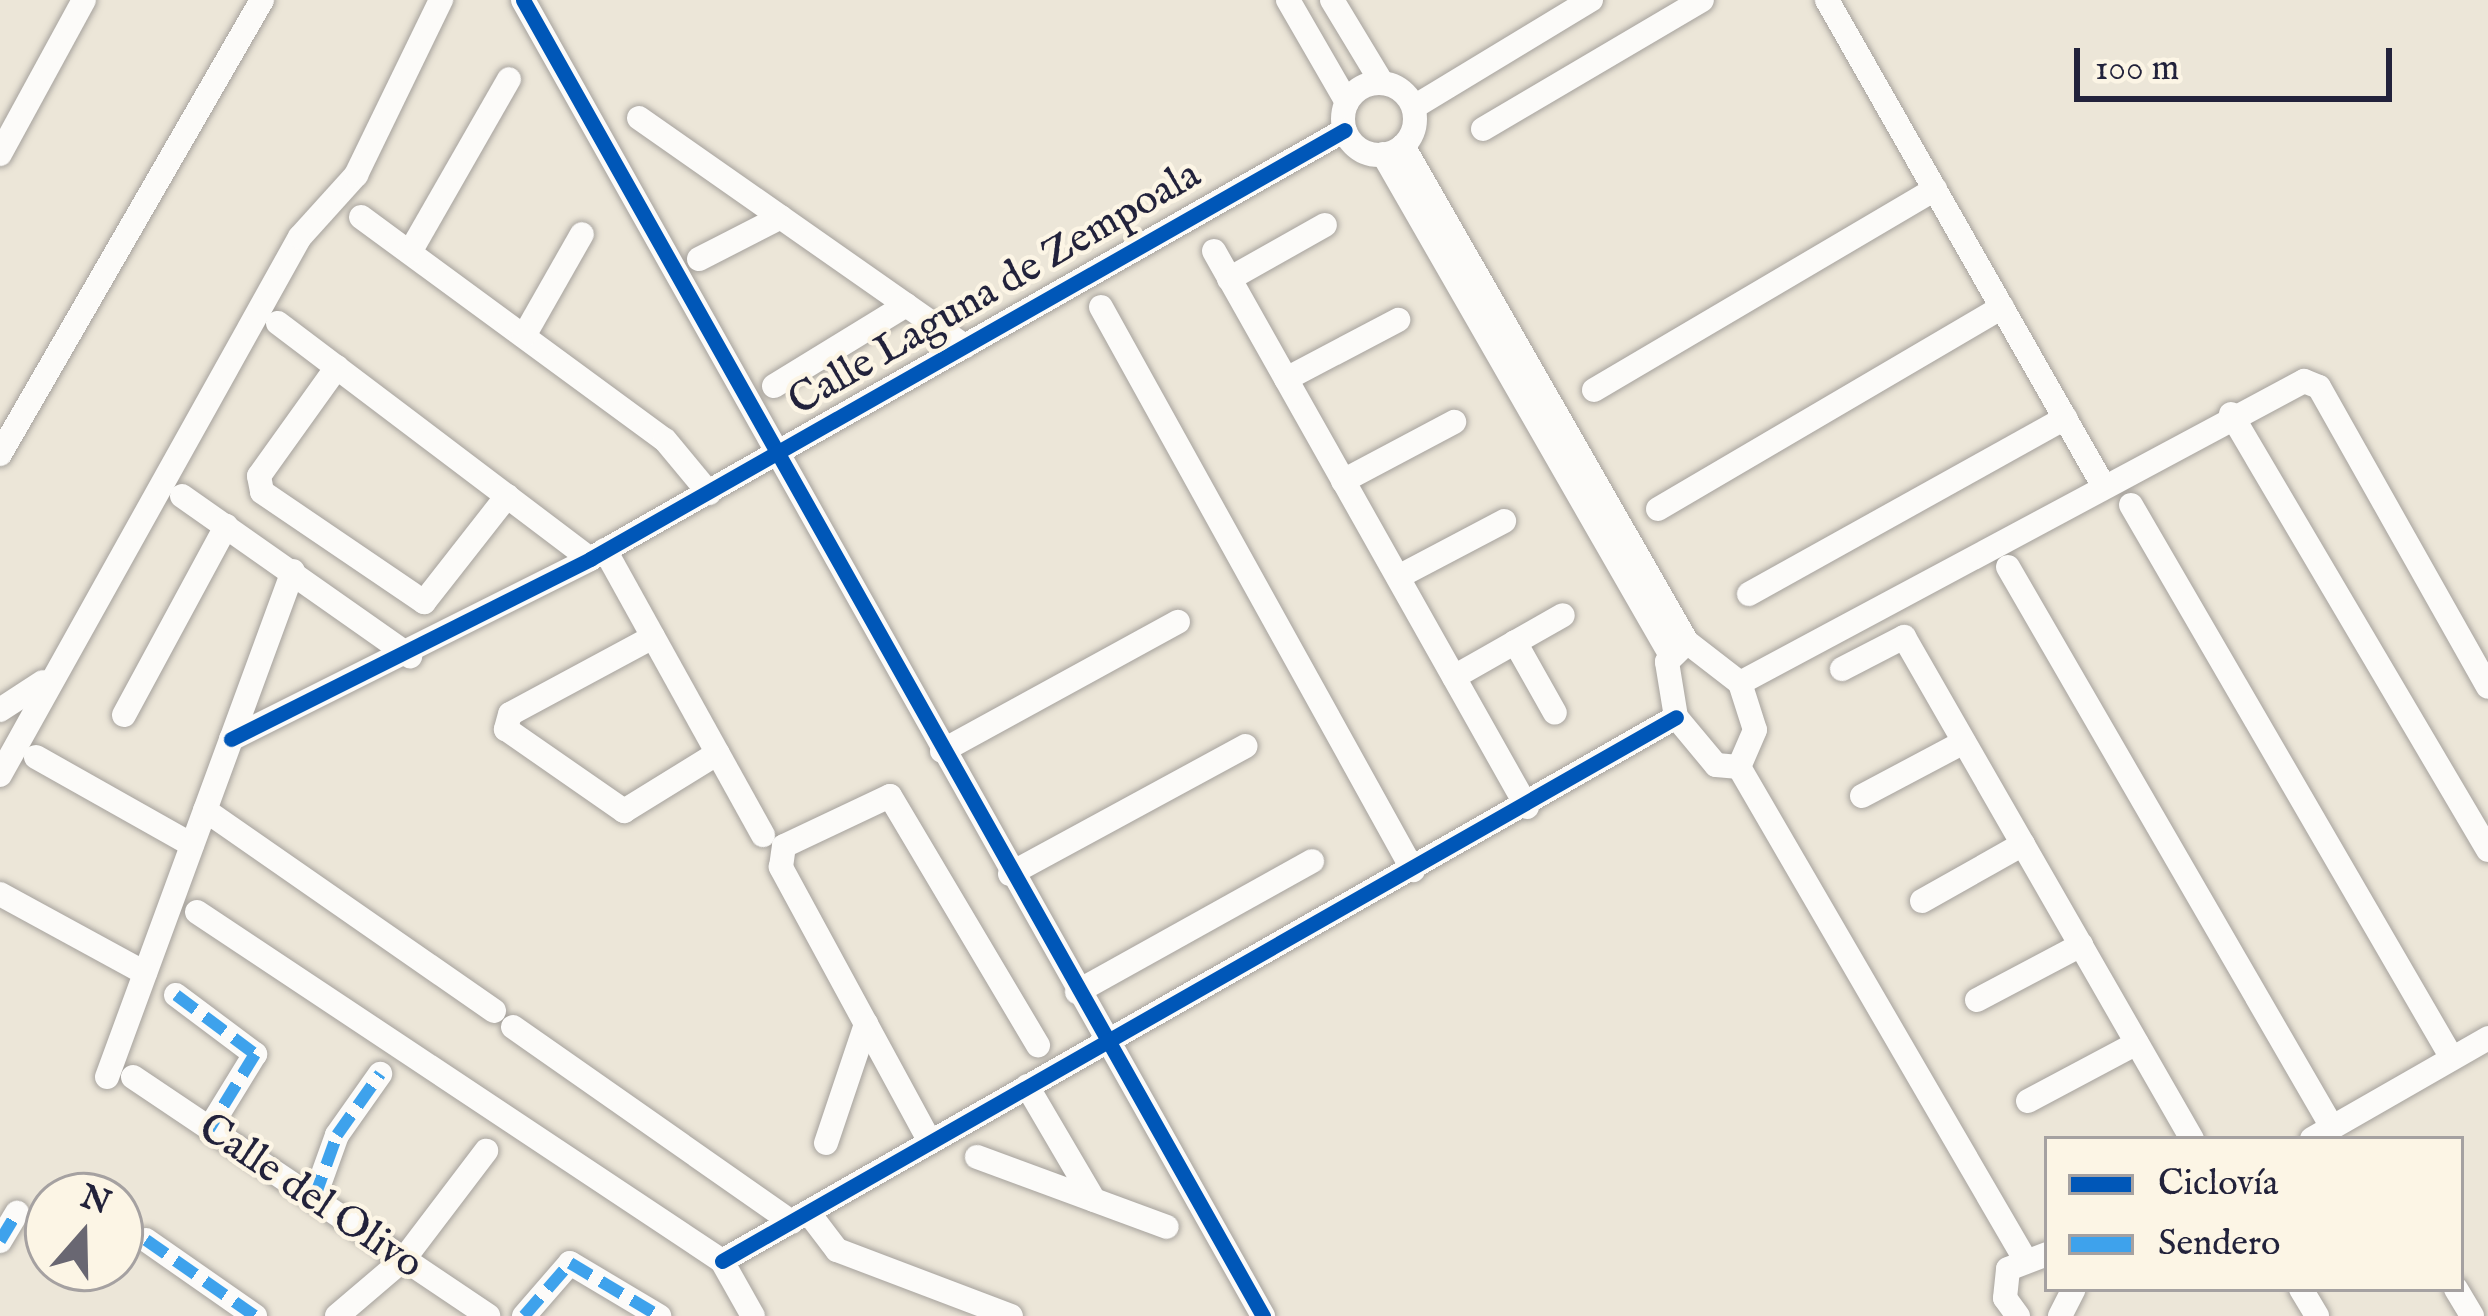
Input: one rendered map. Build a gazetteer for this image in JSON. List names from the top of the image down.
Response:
{
  "streets": {
    "street": ["Calle Laguna de Zempoala", "Calle del Olivo"]
  },
  "legend": ["Ciclovía", "Sendero"],
  "scale_bar": "100 m",
  "north": "top"
}
